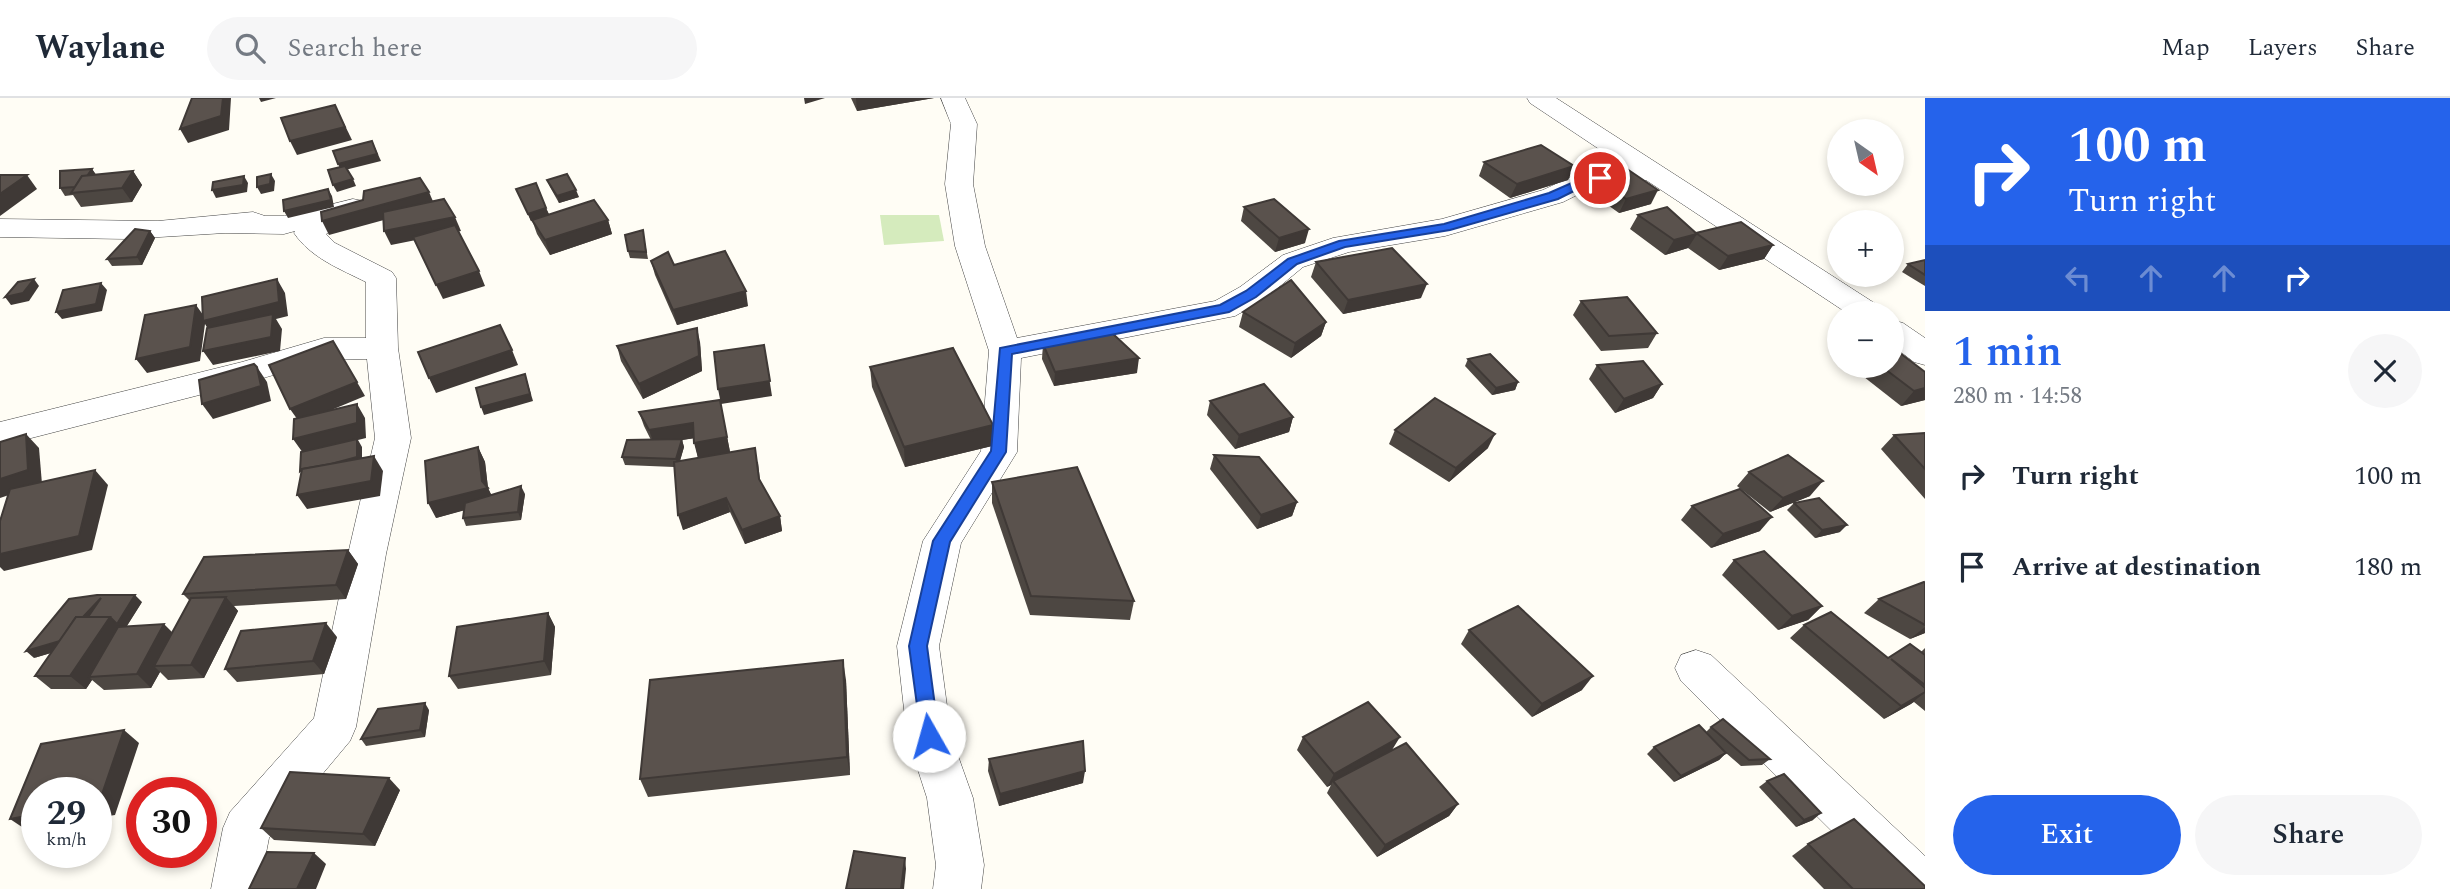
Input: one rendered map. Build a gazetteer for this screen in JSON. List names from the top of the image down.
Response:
{
  "north": "bottom right",
  "page": {
    "header": "Waylane",
    "search": "Search here",
    "nav": ["Map", "Layers", "Share"],
    "turn": ["100 m", "Turn right"],
    "map_buttons": ["+", "−"],
    "heading": ["1 min", "280 m · 14:58"],
    "list": [
      {
        "name": "Turn right",
        "value": "100 m"
      },
      {
        "name": "Arrive at destination",
        "value": "180 m"
      }
    ],
    "speed": "29 km/h",
    "limit": "30",
    "buttons": ["Exit", "Share"]
  }
}
